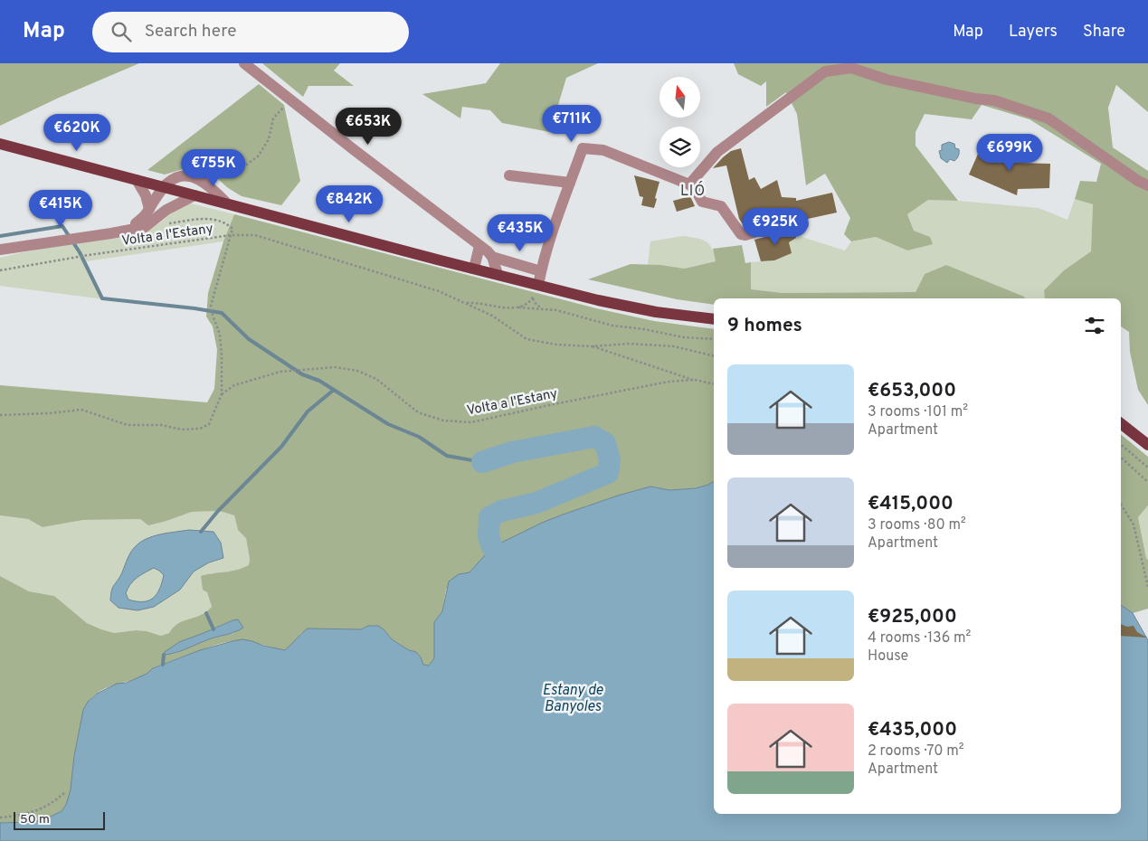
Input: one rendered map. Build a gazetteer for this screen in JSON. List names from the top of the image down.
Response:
{
  "streets": {
    "path": ["Volta a l'Estany"]
  },
  "districts": ["LIÓ"],
  "water": ["Estany de Banyoles"],
  "scale_bar": "50 m",
  "north": "top",
  "page": {
    "header": "Map",
    "search": "Search here",
    "nav": ["Map", "Layers", "Share"],
    "price": [
      "€711K",
      "€653K",
      "€620K",
      "€699K",
      "€755K",
      "€842K",
      "€415K",
      "€925K",
      "€435K"
    ],
    "heading": "9 homes",
    "list": [
      {
        "name": "€653,000",
        "note": "3 rooms · 101 m² · Apartment"
      },
      {
        "name": "€415,000",
        "note": "3 rooms · 80 m² · Apartment"
      },
      {
        "name": "€925,000",
        "note": "4 rooms · 136 m² · House"
      },
      {
        "name": "€435,000",
        "note": "2 rooms · 70 m² · Apartment"
      }
    ],
    "scale": "50 m"
  }
}
